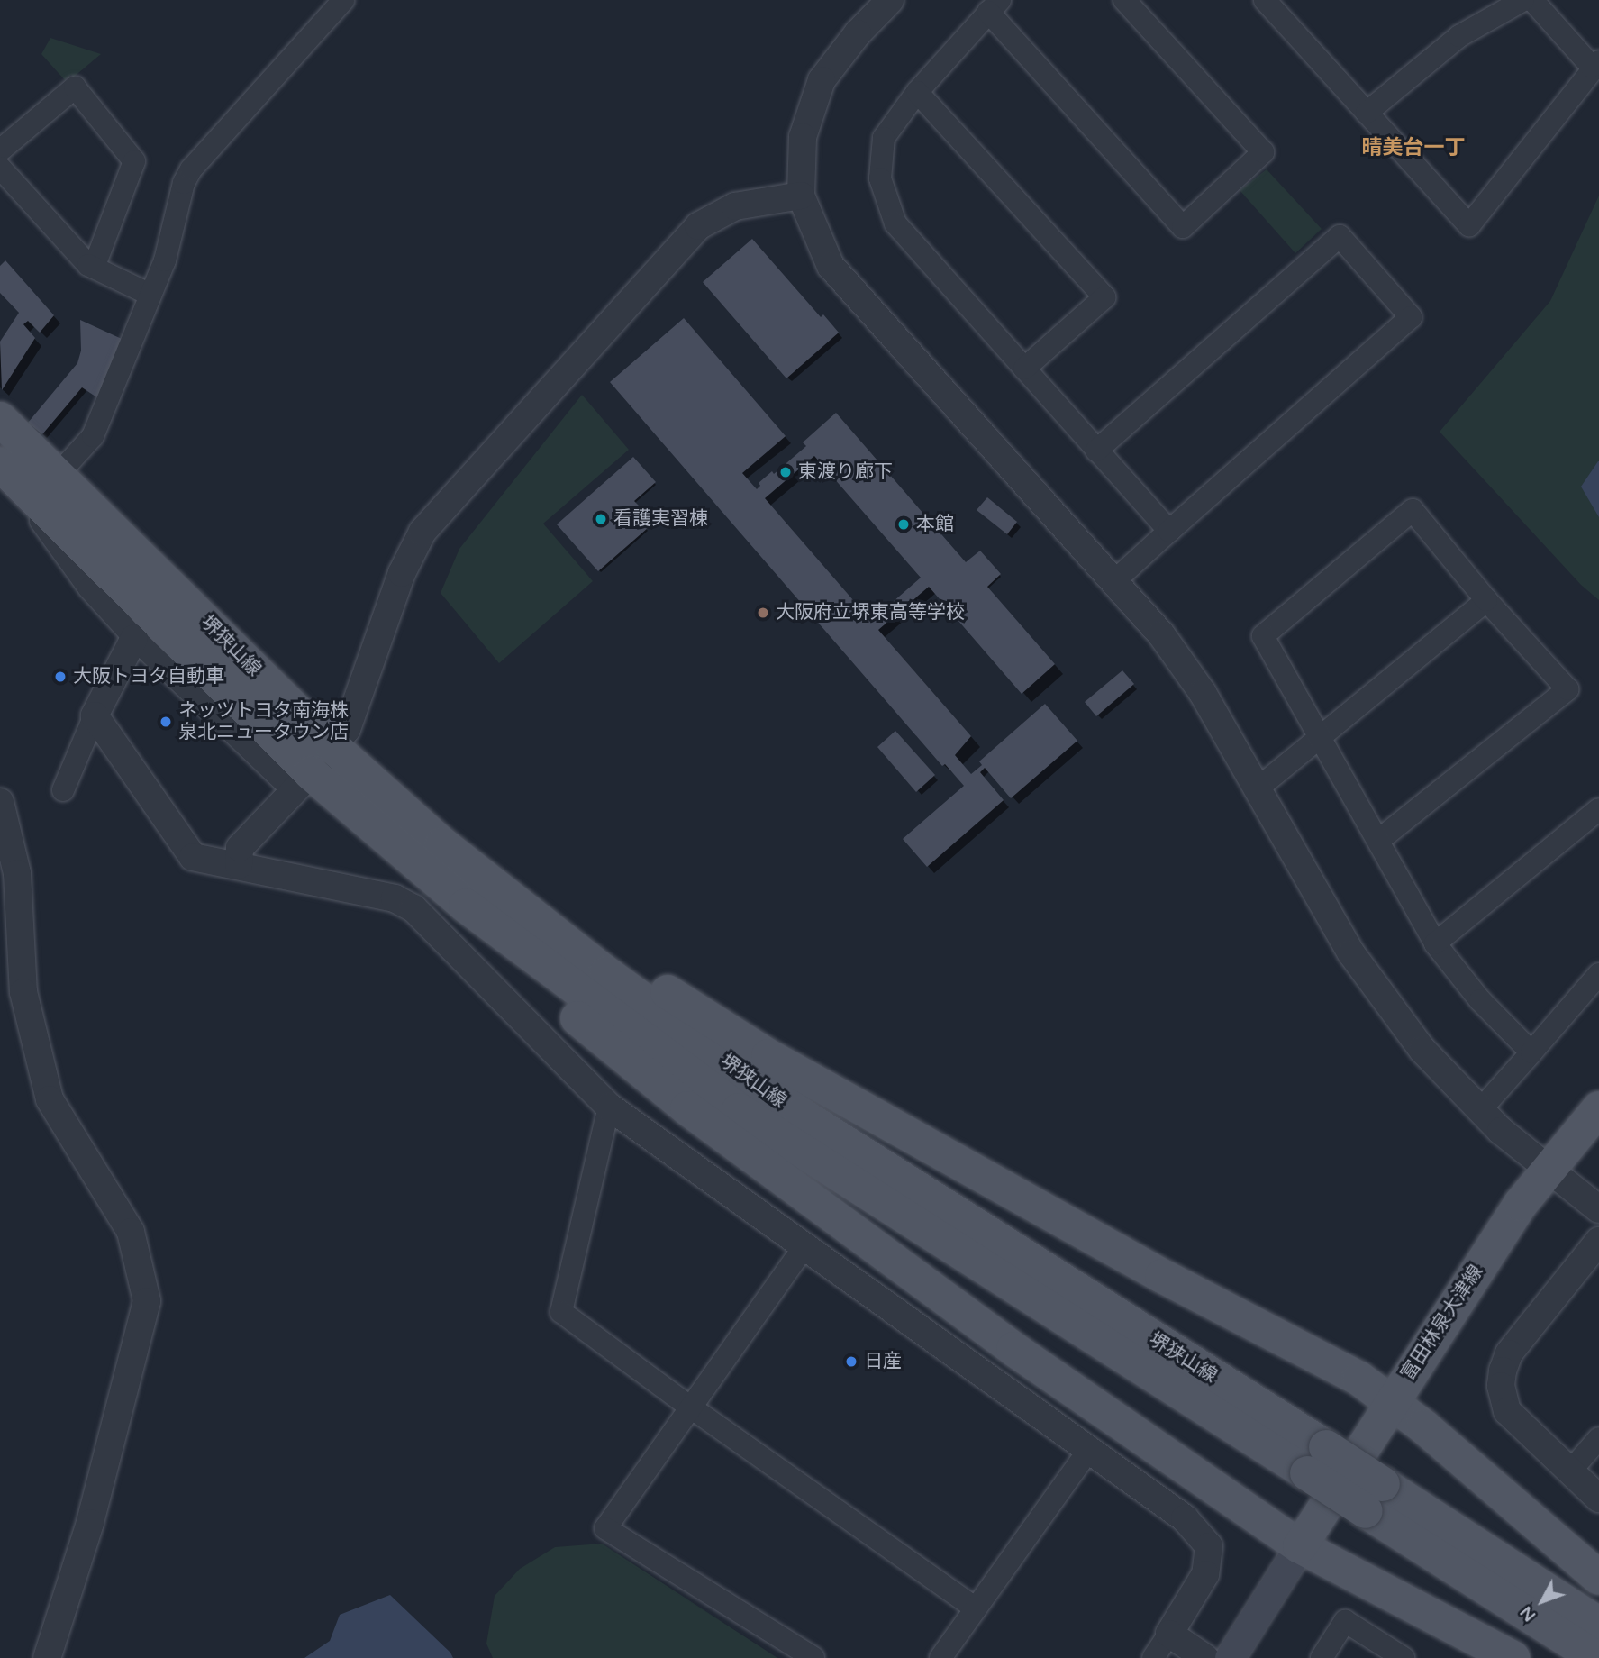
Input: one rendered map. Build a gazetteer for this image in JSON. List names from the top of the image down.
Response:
{
  "streets": {
    "main road": ["堺狭山線", "富田林泉大津線"]
  },
  "districts": ["晴美台一丁"],
  "places": [
    "東渡り廊下",
    "看護実習棟",
    "本館",
    "大阪府立堺東高等学校",
    "大阪トヨタ自動車",
    "ネッツトヨタ南海株 泉北ニュータウン店",
    "日産"
  ],
  "north": "bottom left"
}
